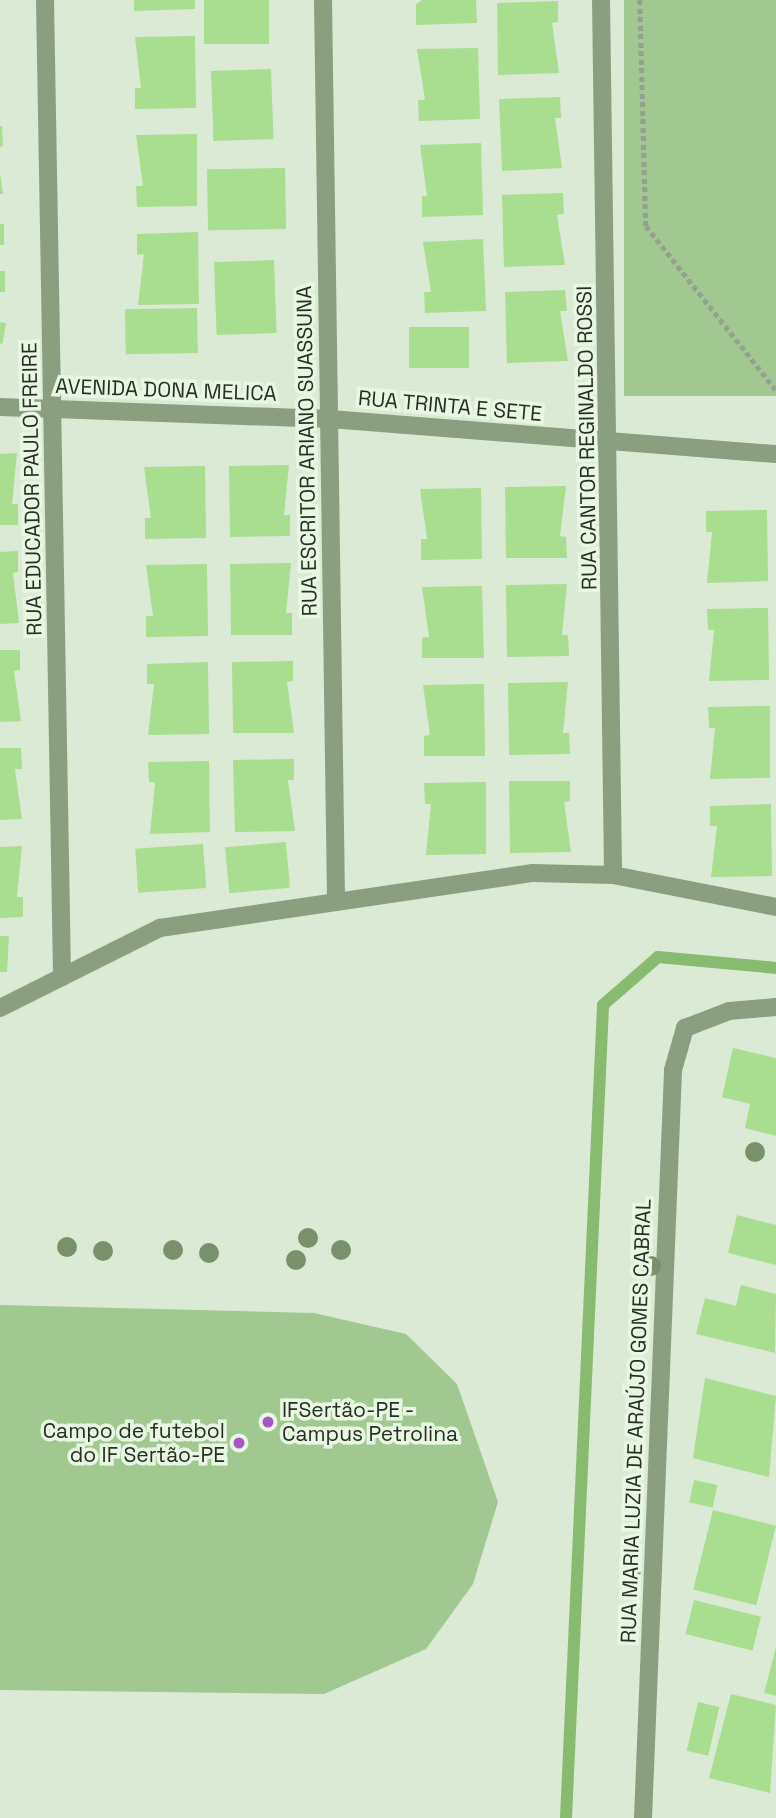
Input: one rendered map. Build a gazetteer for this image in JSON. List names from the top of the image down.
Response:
{
  "streets": {
    "street": [
      "AVENIDA DONA MELICA",
      "RUA TRINTA E SETE",
      "RUA CANTOR REGINALDO ROSSI",
      "RUA ESCRITOR ARIANO SUASSUNA",
      "RUA EDUCADOR PAULO FREIRE",
      "RUA MARIA LUZIA DE ARAÚJO GOMES CABRAL"
    ]
  },
  "crossings": [
    ["AVENIDA DONA MELICA", "RUA TRINTA E SETE"],
    ["AVENIDA DONA MELICA", "RUA ESCRITOR ARIANO SUASSUNA"],
    ["AVENIDA DONA MELICA", "RUA EDUCADOR PAULO FREIRE"],
    ["RUA TRINTA E SETE", "RUA CANTOR REGINALDO ROSSI"],
    ["RUA TRINTA E SETE", "RUA ESCRITOR ARIANO SUASSUNA"]
  ],
  "places": ["IFSertão-PE - Campus Petrolina", "Campo de futebol do IF Sertão-PE"]
}
